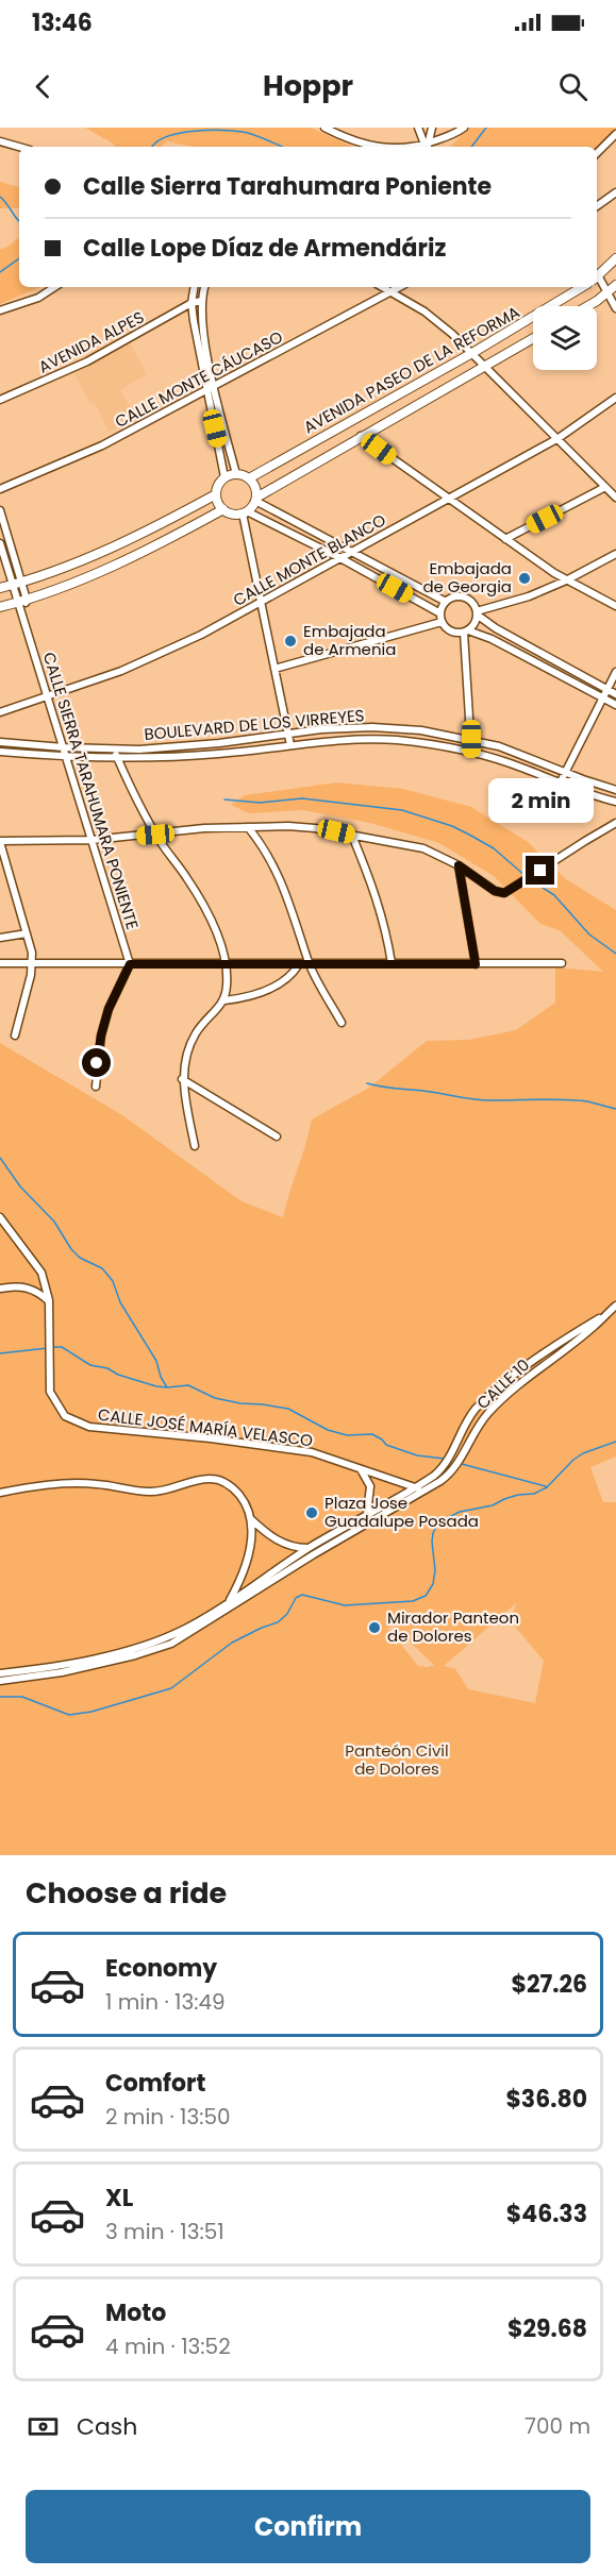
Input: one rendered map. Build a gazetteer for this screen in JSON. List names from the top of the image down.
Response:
{
  "streets": {
    "main road": ["AVENIDA PASEO DE LA REFORMA"],
    "street": [
      "AVENIDA ALPES",
      "CALLE MONTE CÁUCASO",
      "CALLE MONTE BLANCO",
      "BOULEVARD DE LOS VIRREYES",
      "CALLE SIERRA TARAHUMARA PONIENTE",
      "CALLE 10",
      "CALLE JOSÉ MARÍA VELASCO"
    ]
  },
  "crossings": [
    ["CALLE MONTE BLANCO", "CALLE SIERRA TARAHUMARA PONIENTE"],
    ["BOULEVARD DE LOS VIRREYES", "CALLE SIERRA TARAHUMARA PONIENTE"],
    ["CALLE 10", "CALLE JOSÉ MARÍA VELASCO"]
  ],
  "parks": ["Panteón Civil de Dolores"],
  "places": [
    "Embajada de Georgia",
    "Embajada de Armenia",
    "Plaza Jose Guadalupe Posada",
    "Mirador Panteon de Dolores"
  ],
  "page": {
    "status": "13:46",
    "header": "Hoppr",
    "banner": ["Calle Sierra Tarahumara Poniente", "Calle Lope Díaz de Armendáriz"],
    "bubble": "2 min",
    "heading": "Choose a ride",
    "list": [
      {
        "name": "Economy",
        "note": "1 min · 13:49",
        "value": "$27.26"
      },
      {
        "name": "Comfort",
        "note": "2 min · 13:50",
        "value": "$36.80"
      },
      {
        "name": "XL",
        "note": "3 min · 13:51",
        "value": "$46.33"
      },
      {
        "name": "Moto",
        "note": "4 min · 13:52",
        "value": "$29.68"
      }
    ],
    "pay": ["Cash", "700 m"],
    "buttons": "Confirm"
  }
}
